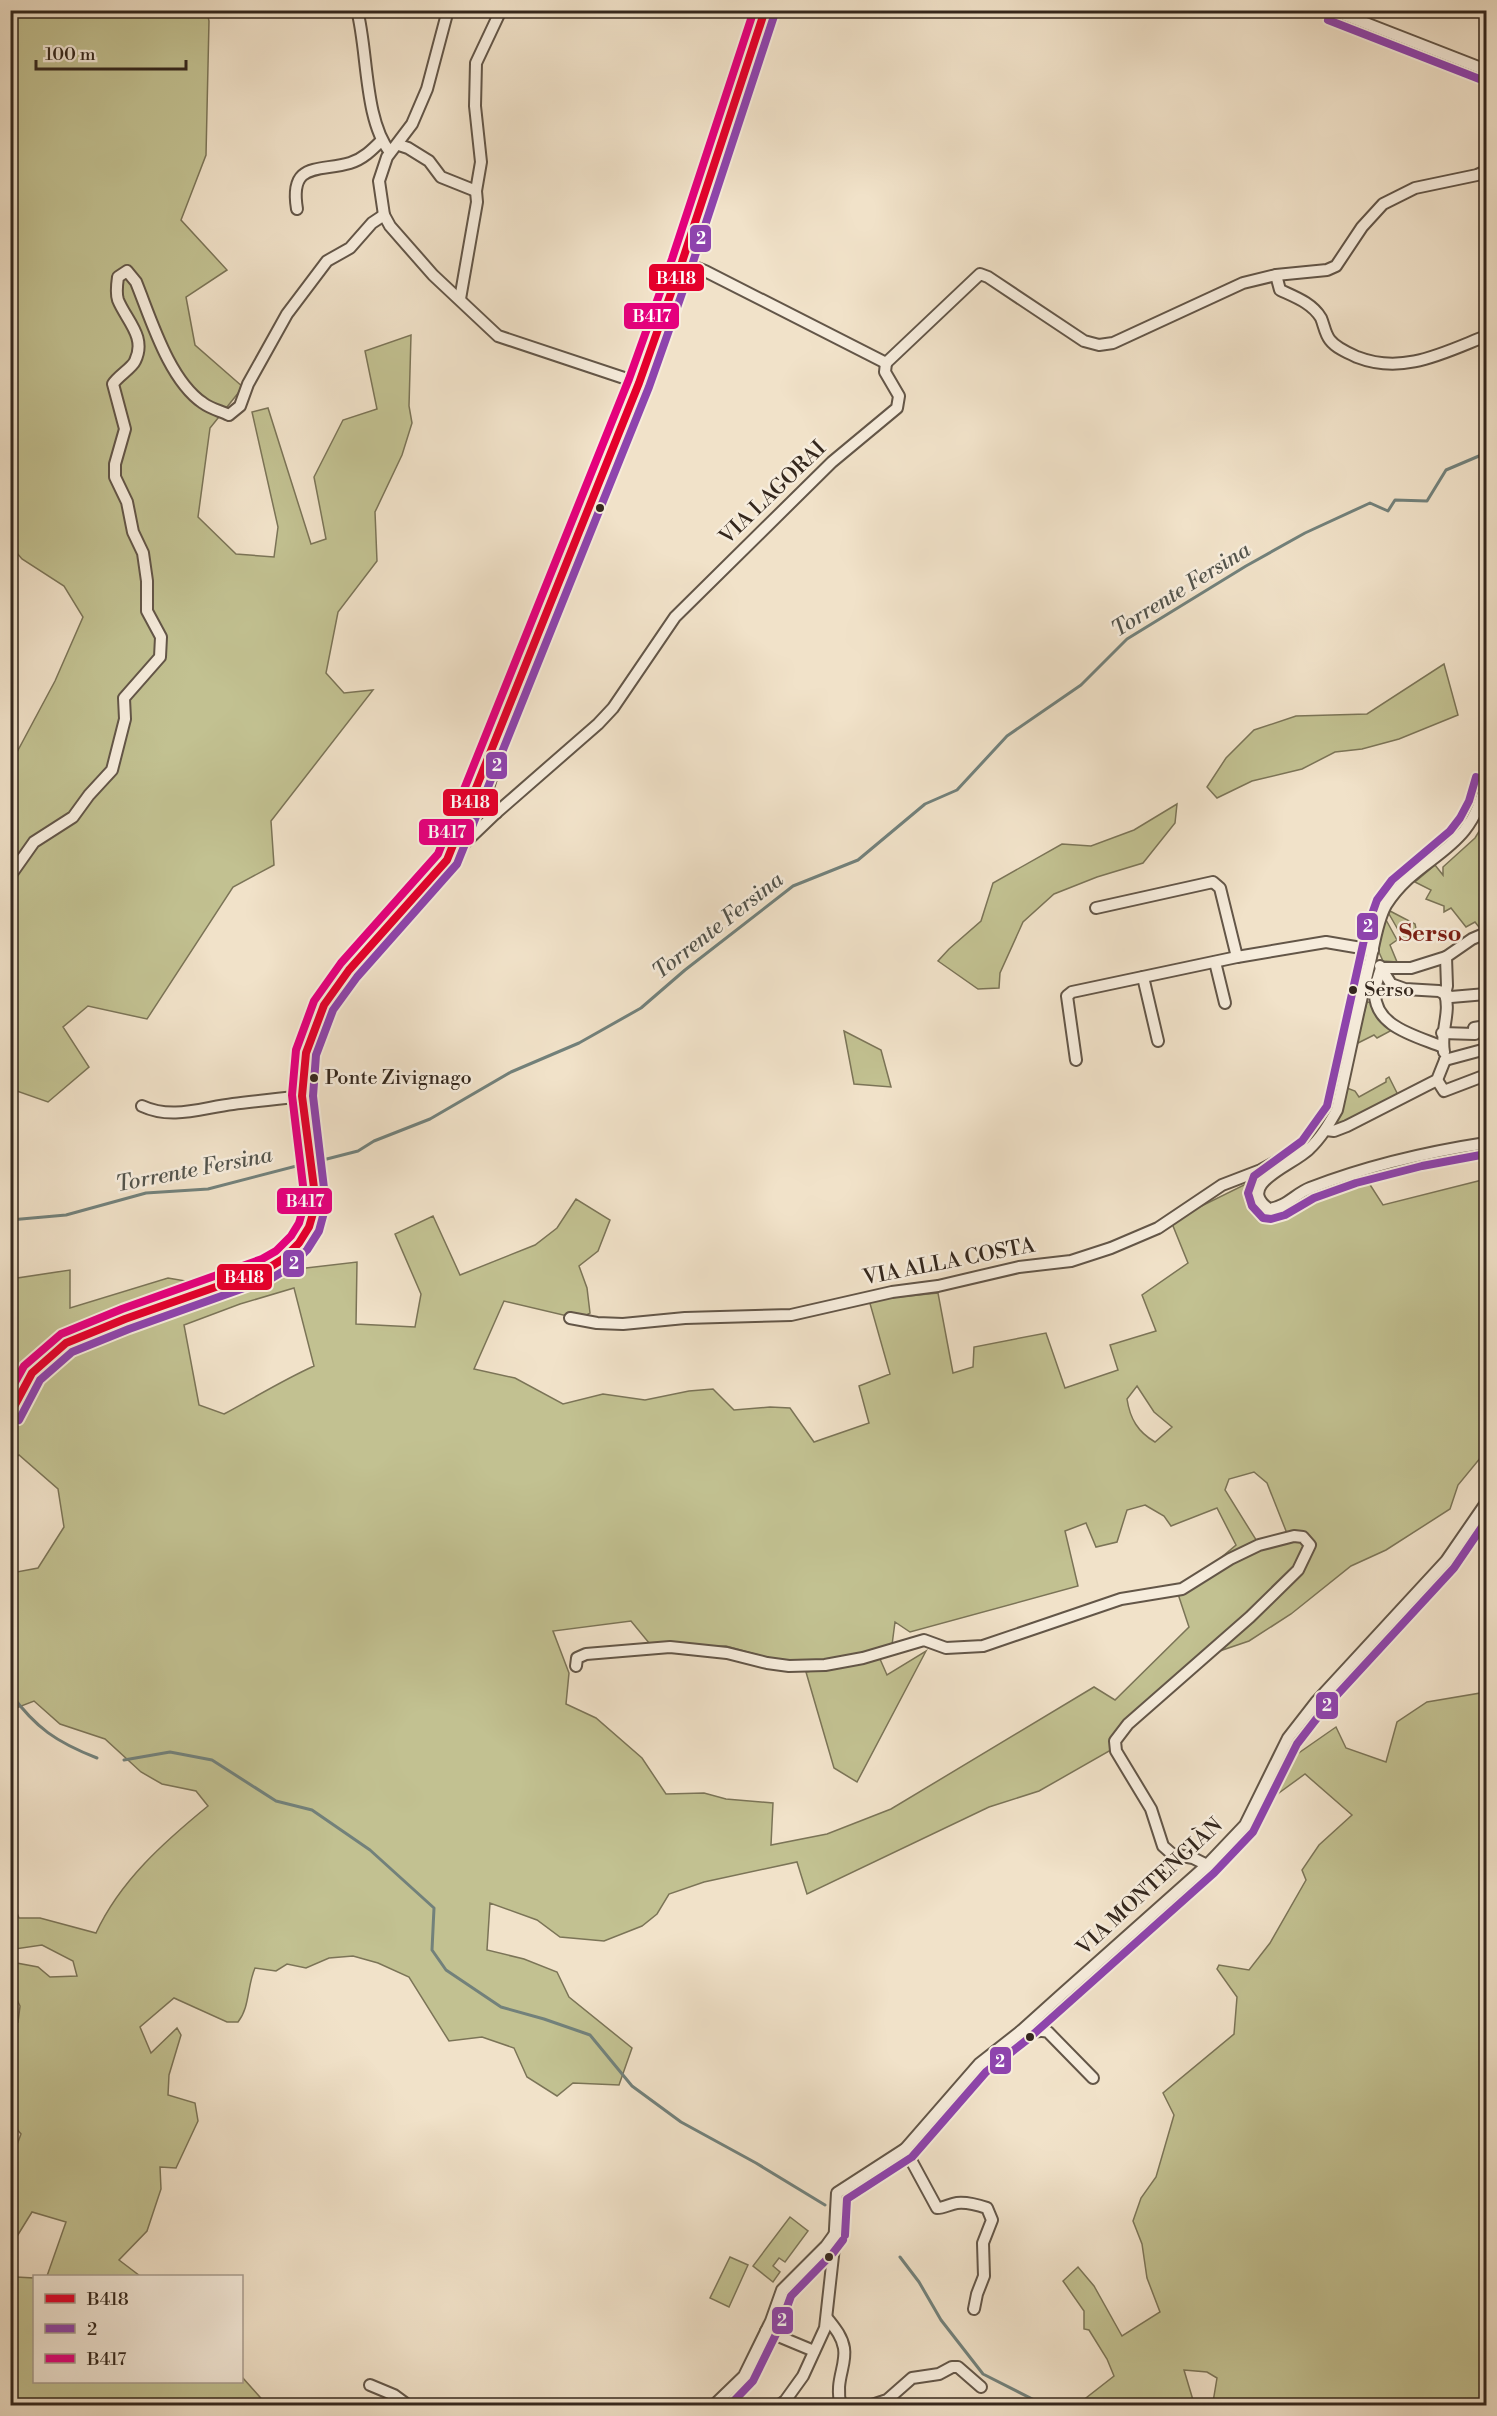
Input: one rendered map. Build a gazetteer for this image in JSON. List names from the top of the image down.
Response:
{
  "streets": {
    "main road": ["VIA LAGORAI"],
    "street": ["VIA ALLA COSTA", "VIA MONTENGIÀN"]
  },
  "districts": ["Serso"],
  "water": ["Torrente Fersina"],
  "places": ["Serso", "Ponte Zivignago"],
  "lines": ["transit line B418", "transit line B417", "transit line 2"],
  "legend": ["B418", "2", "B417"],
  "scale_bar": "100 m"
}
